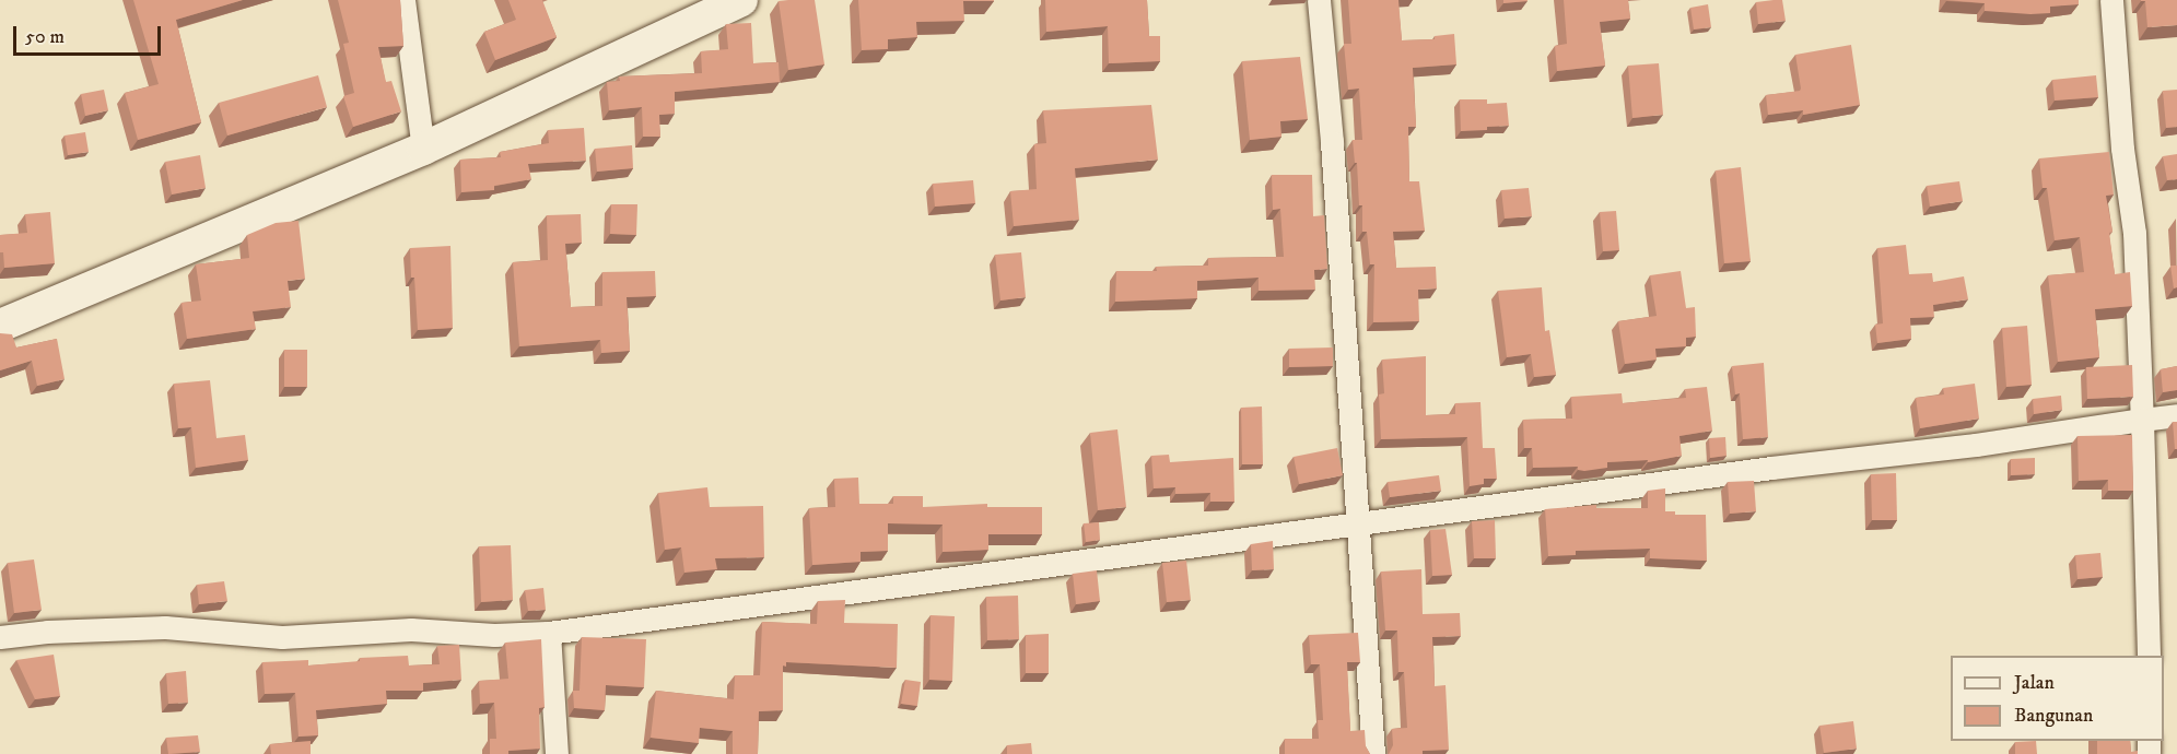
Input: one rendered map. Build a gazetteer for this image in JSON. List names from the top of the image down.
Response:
{
  "legend": ["Jalan", "Bangunan"],
  "scale_bar": "50 m"
}
